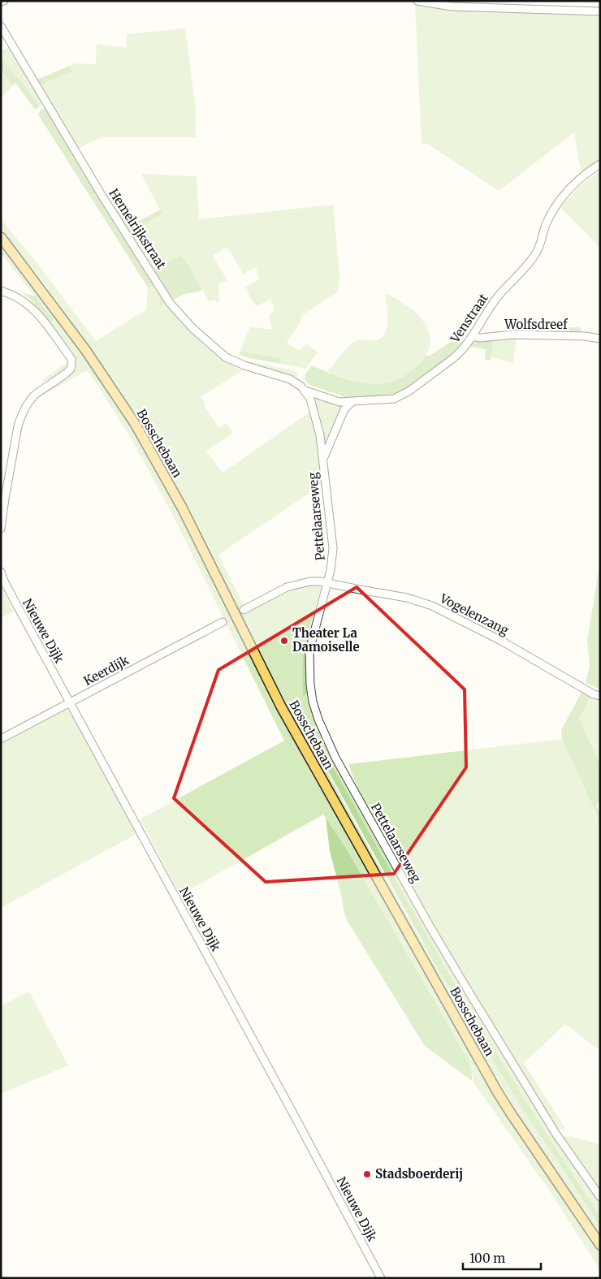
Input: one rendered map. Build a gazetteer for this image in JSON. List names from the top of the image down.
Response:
{
  "streets": {
    "main road": ["Bosschebaan"],
    "street": [
      "Hemelrijkstraat",
      "Venstraat",
      "Wolfsdreef",
      "Pettelaarseweg",
      "Vogelenzang",
      "Nieuwe Dijk",
      "Keerdijk"
    ]
  },
  "crossings": [
    ["Hemelrijkstraat", "Venstraat"],
    ["Hemelrijkstraat", "Pettelaarseweg"],
    ["Venstraat", "Wolfsdreef"],
    ["Venstraat", "Pettelaarseweg"],
    ["Pettelaarseweg", "Vogelenzang"],
    ["Nieuwe Dijk", "Keerdijk"]
  ],
  "places": ["Theater La Damoiselle", "Stadsboerderij"],
  "scale_bar": "100 m"
}
